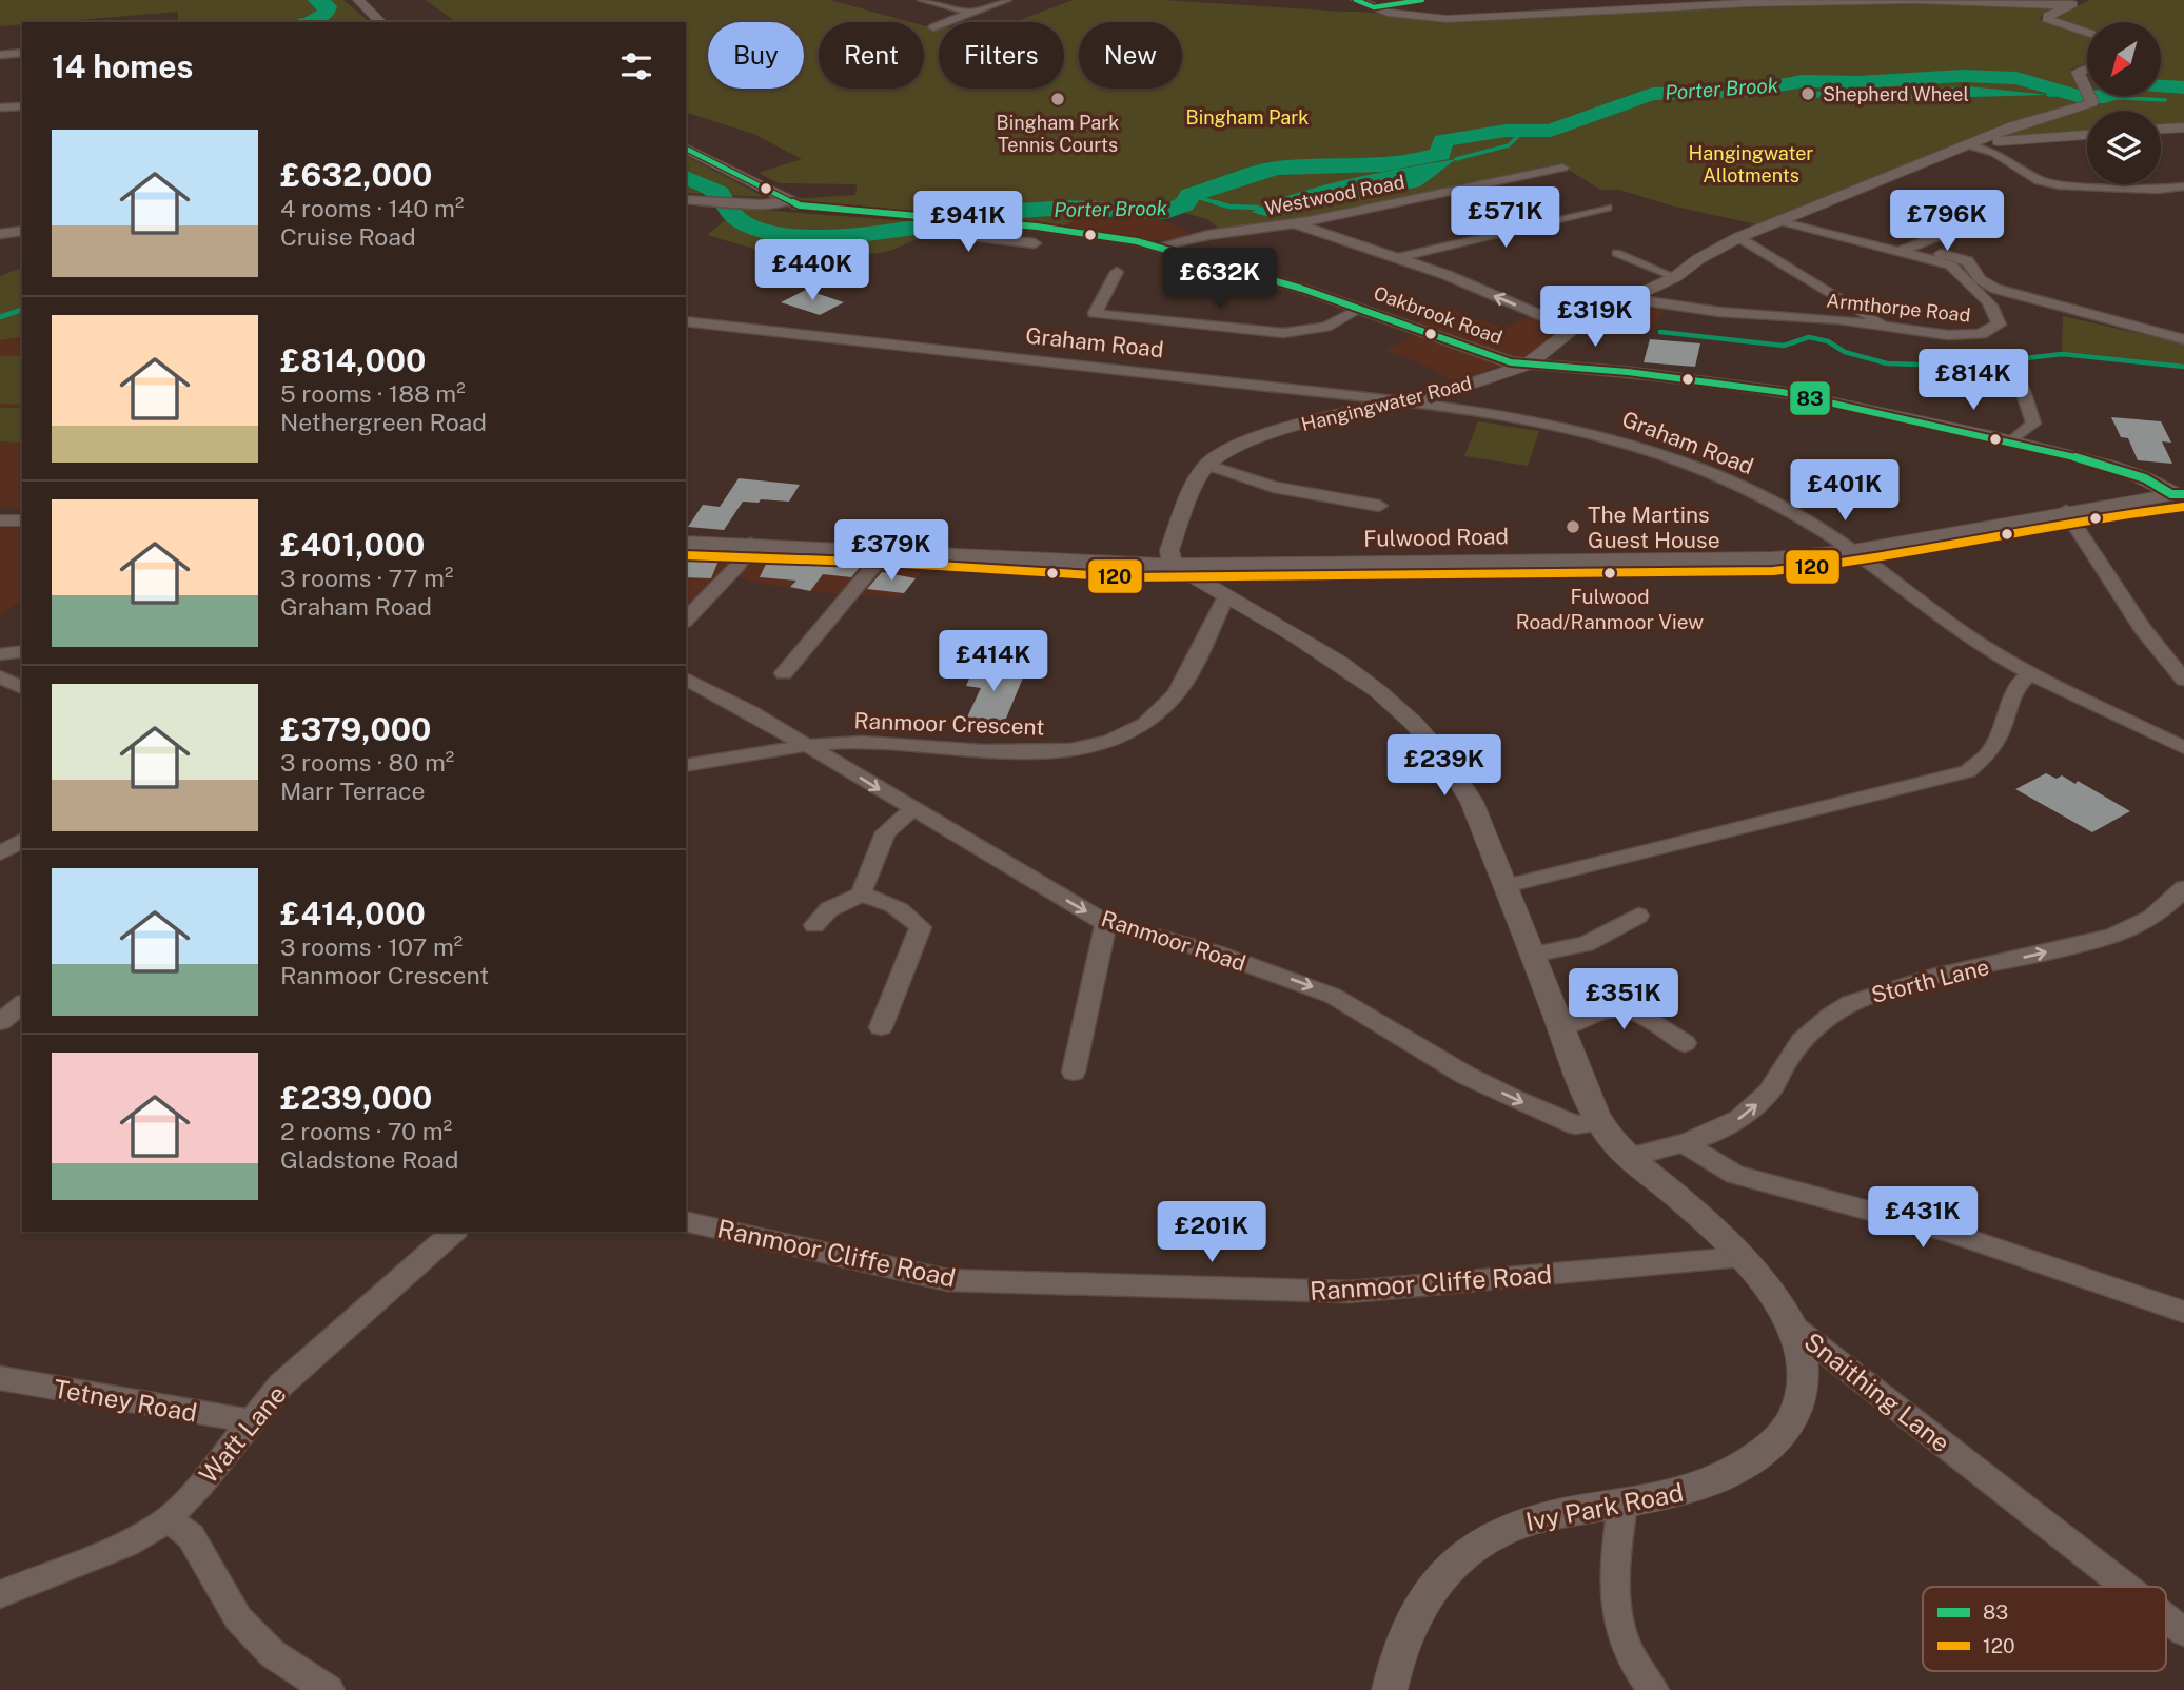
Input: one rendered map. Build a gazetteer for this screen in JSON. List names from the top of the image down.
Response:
{
  "streets": {
    "street": [
      "Westwood Road",
      "Armthorpe Road",
      "Oakbrook Road",
      "Graham Road",
      "Hangingwater Road",
      "Fulwood Road",
      "Ranmoor Crescent",
      "Ranmoor Road",
      "Storth Lane",
      "Ranmoor Cliffe Road",
      "Snaithing Lane",
      "Tetney Road",
      "Watt Lane",
      "Ivy Park Road"
    ]
  },
  "crossings": [
    ["Westwood Road", "Oakbrook Road"],
    ["Armthorpe Road", "Hangingwater Road"],
    ["Oakbrook Road", "Hangingwater Road"],
    ["Graham Road", "Hangingwater Road"],
    ["Graham Road", "Fulwood Road"],
    ["Hangingwater Road", "Fulwood Road"],
    ["Hangingwater Road", "Snaithing Lane"],
    ["Fulwood Road", "Snaithing Lane"],
    ["Ranmoor Crescent", "Ranmoor Road"],
    ["Ranmoor Crescent", "Snaithing Lane"],
    ["Ranmoor Road", "Snaithing Lane"],
    ["Storth Lane", "Snaithing Lane"],
    ["Ranmoor Cliffe Road", "Snaithing Lane"],
    ["Snaithing Lane", "Ivy Park Road"],
    ["Tetney Road", "Watt Lane"]
  ],
  "one_way": ["Ranmoor Road", "Storth Lane"],
  "water": ["Porter Brook"],
  "parks": ["Bingham Park", "Hangingwater Allotments"],
  "places": [
    "Shepherd Wheel",
    "Bingham Park Tennis Courts",
    "The Martins Guest House",
    "Fulwood Road/Ranmoor View"
  ],
  "lines": ["transit line 83", "transit line 120"],
  "legend": ["83", "120"],
  "north": "bottom left",
  "page": {
    "chip": [
      "Buy",
      "Rent",
      "Filters",
      "New"
    ],
    "heading": "14 homes",
    "list": [
      {
        "name": "£632,000",
        "note": "4 rooms · 140 m² · Cruise Road"
      },
      {
        "name": "£814,000",
        "note": "5 rooms · 188 m² · Nethergreen Road"
      },
      {
        "name": "£401,000",
        "note": "3 rooms · 77 m² · Graham Road"
      },
      {
        "name": "£379,000",
        "note": "3 rooms · 80 m² · Marr Terrace"
      },
      {
        "name": "£414,000",
        "note": "3 rooms · 107 m² · Ranmoor Crescent"
      },
      {
        "name": "£239,000",
        "note": "2 rooms · 70 m² · Gladstone Road"
      }
    ],
    "price": [
      "£571K",
      "£796K",
      "£941K",
      "£440K",
      "£632K",
      "£319K",
      "£814K",
      "£401K",
      "£379K",
      "£414K",
      "£239K",
      "£351K",
      "£431K",
      "£201K"
    ]
  }
}
